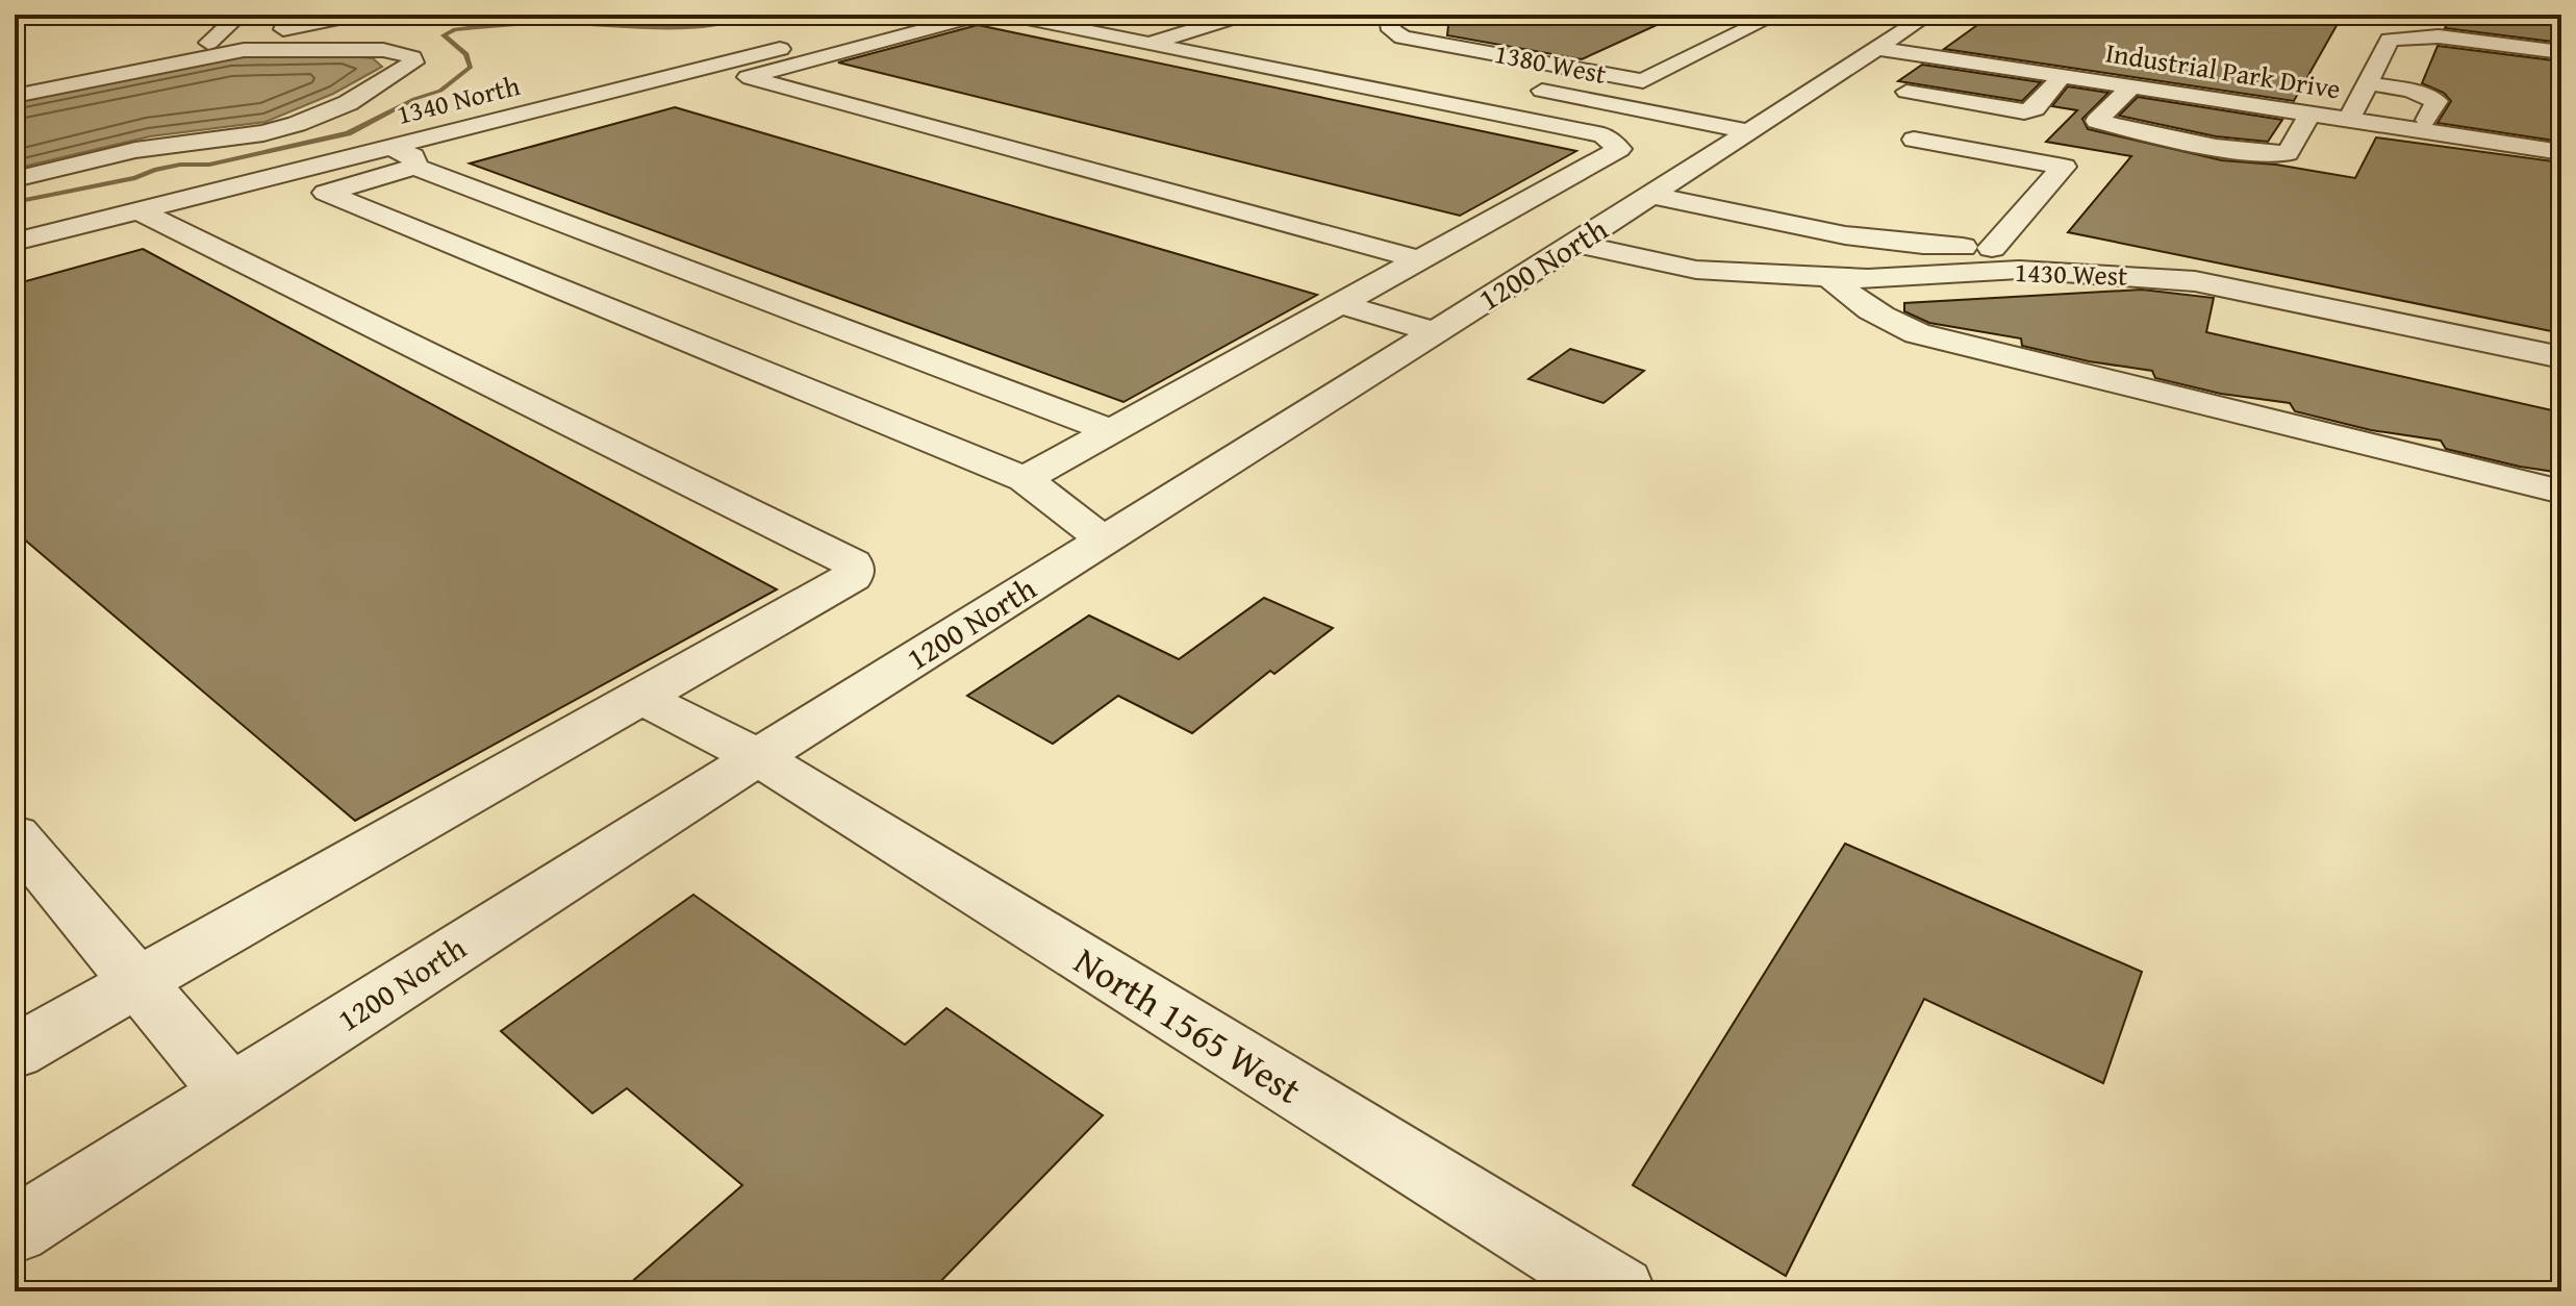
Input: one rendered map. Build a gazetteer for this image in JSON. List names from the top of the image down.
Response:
{
  "streets": {
    "street": [
      "1380 West",
      "Industrial Park Drive",
      "1340 North",
      "1200 North",
      "1430 West",
      "North 1565 West"
    ]
  },
  "crossings": [
    ["1380 West", "1200 North"],
    ["Industrial Park Drive", "1200 North"],
    ["1200 North", "1430 West"],
    ["1200 North", "North 1565 West"]
  ]
}
